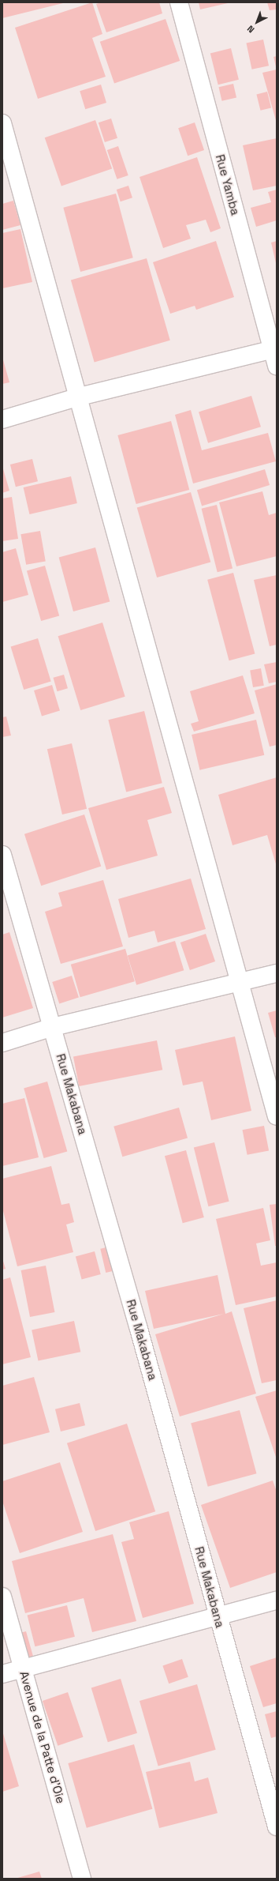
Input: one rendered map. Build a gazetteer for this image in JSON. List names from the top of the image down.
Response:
{
  "streets": {
    "street": ["Rue Yamba", "Rue Makabana", "Avenue de la Patte d'Oie"]
  },
  "north": "bottom left"
}
